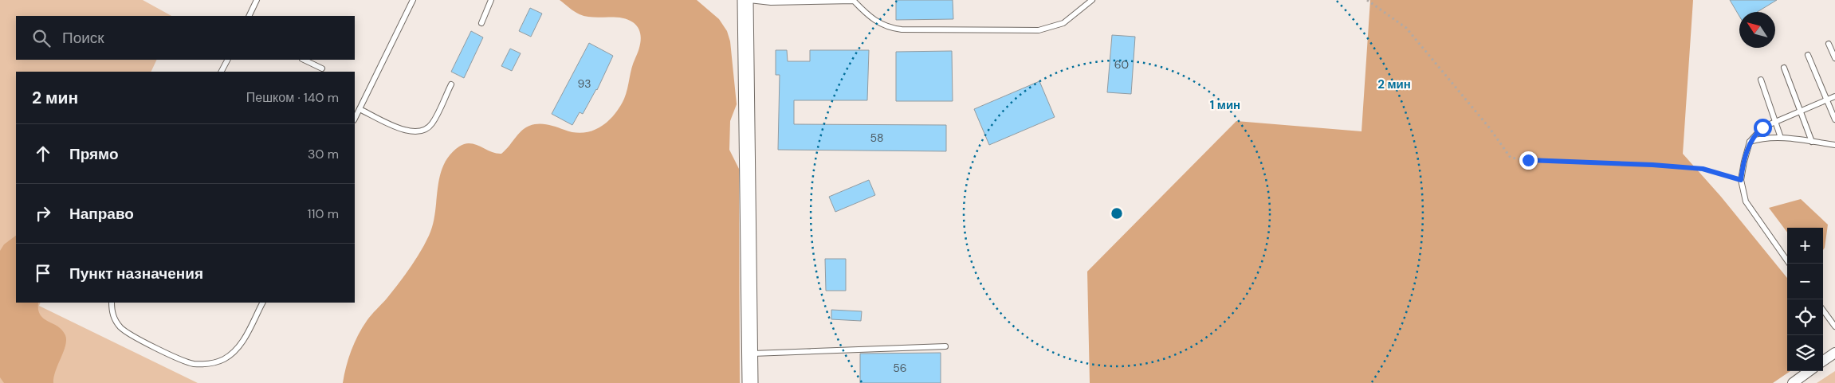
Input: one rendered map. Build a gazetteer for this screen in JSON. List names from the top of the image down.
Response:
{
  "house_numbers": [
    "60",
    "93",
    "58",
    "56"
  ],
  "north": "top left",
  "page": {
    "search": "Поиск",
    "heading": ["2 мин", "Пешком · 140 m"],
    "list": [
      ["Прямо", "30 m"],
      ["Направо", "110 m"],
      "Пункт назначения"
    ],
    "map_buttons": ["+", "−"]
  },
  "rings": ["2 мин", "1 мин"]
}
